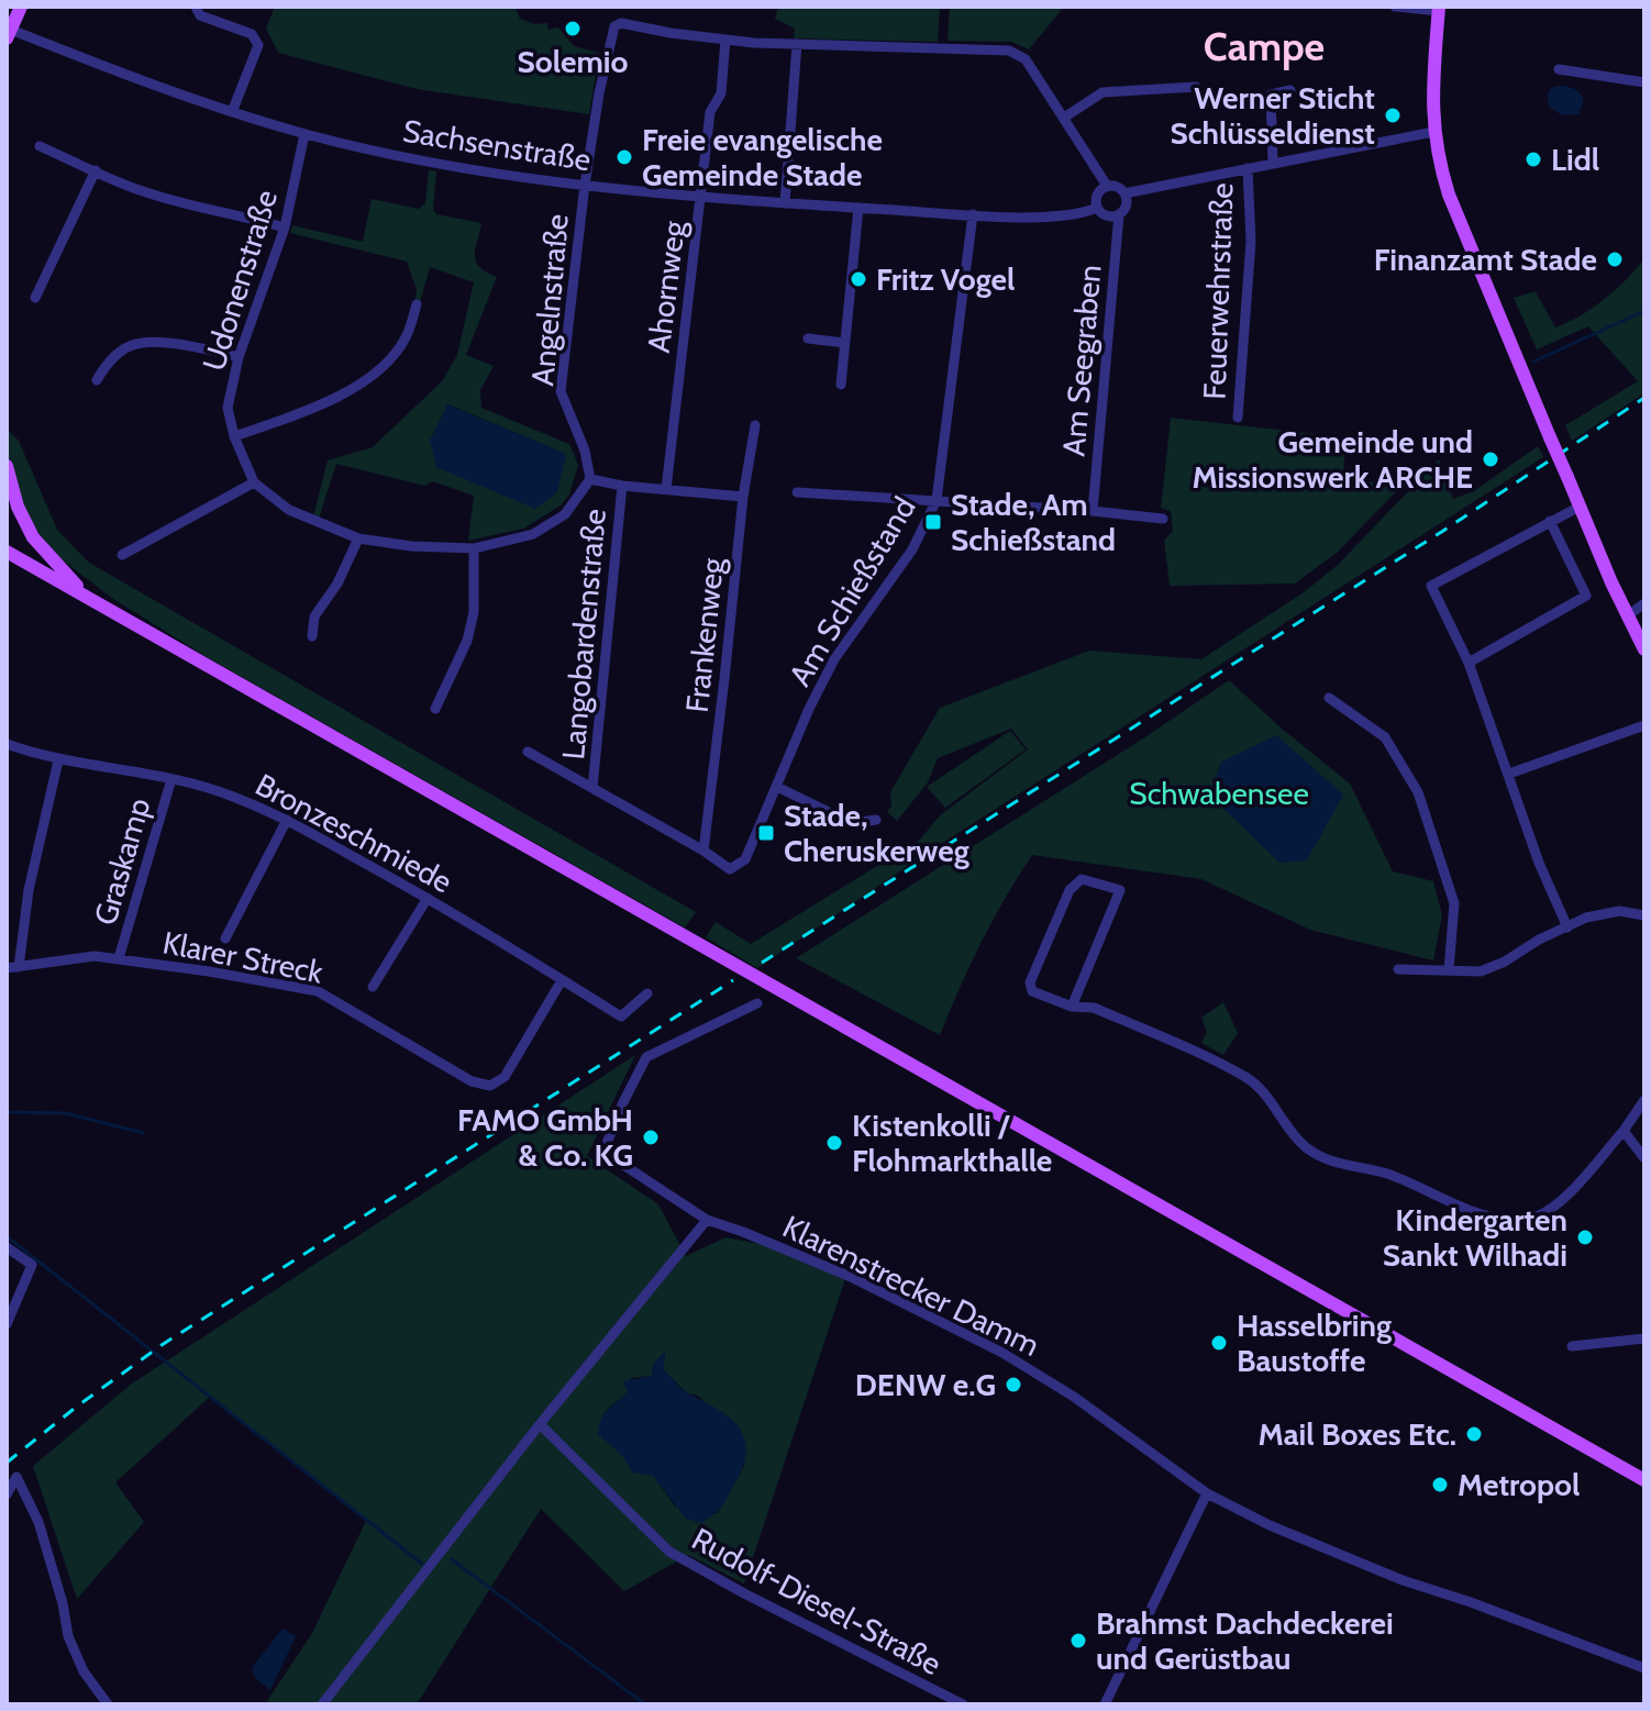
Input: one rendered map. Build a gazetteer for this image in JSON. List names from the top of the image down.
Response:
{
  "streets": {
    "street": [
      "Sachsenstraße",
      "Udonenstraße",
      "Ahornweg",
      "Feuerwehrstraße",
      "Angelnstraße",
      "Am Seegraben",
      "Am Schießstand",
      "Langobardenstraße",
      "Frankenweg",
      "Bronzeschmiede",
      "Graskamp",
      "Klarer Streck",
      "Klarenstrecker Damm",
      "Rudolf-Diesel-Straße"
    ]
  },
  "crossings": [
    ["Sachsenstraße", "Udonenstraße"],
    ["Sachsenstraße", "Ahornweg"],
    ["Sachsenstraße", "Angelnstraße"],
    ["Sachsenstraße", "Am Seegraben"],
    ["Sachsenstraße", "Am Schießstand"],
    ["Udonenstraße", "Angelnstraße"],
    ["Ahornweg", "Angelnstraße"],
    ["Am Schießstand", "Frankenweg"],
    ["Bronzeschmiede", "Graskamp"],
    ["Bronzeschmiede", "Klarer Streck"],
    ["Graskamp", "Klarer Streck"]
  ],
  "districts": ["Campe"],
  "parks": ["Schwabensee"],
  "places": {
    "other": [
      "Solemio",
      "Werner Sticht Schlüsseldienst",
      "Freie evangelische Gemeinde Stade",
      "Lidl",
      "Finanzamt Stade",
      "Fritz Vogel",
      "Gemeinde und Missionswerk ARCHE",
      "FAMO GmbH & Co. KG",
      "Kistenkolli / Flohmarkthalle",
      "Kindergarten Sankt Wilhadi",
      "Hasselbring Baustoffe",
      "DENW e.G",
      "Mail Boxes Etc.",
      "Metropol",
      "Brahmst Dachdeckerei und Gerüstbau"
    ],
    "transit": ["Stade, Am Schießstand", "Stade, Cheruskerweg"]
  }
}
